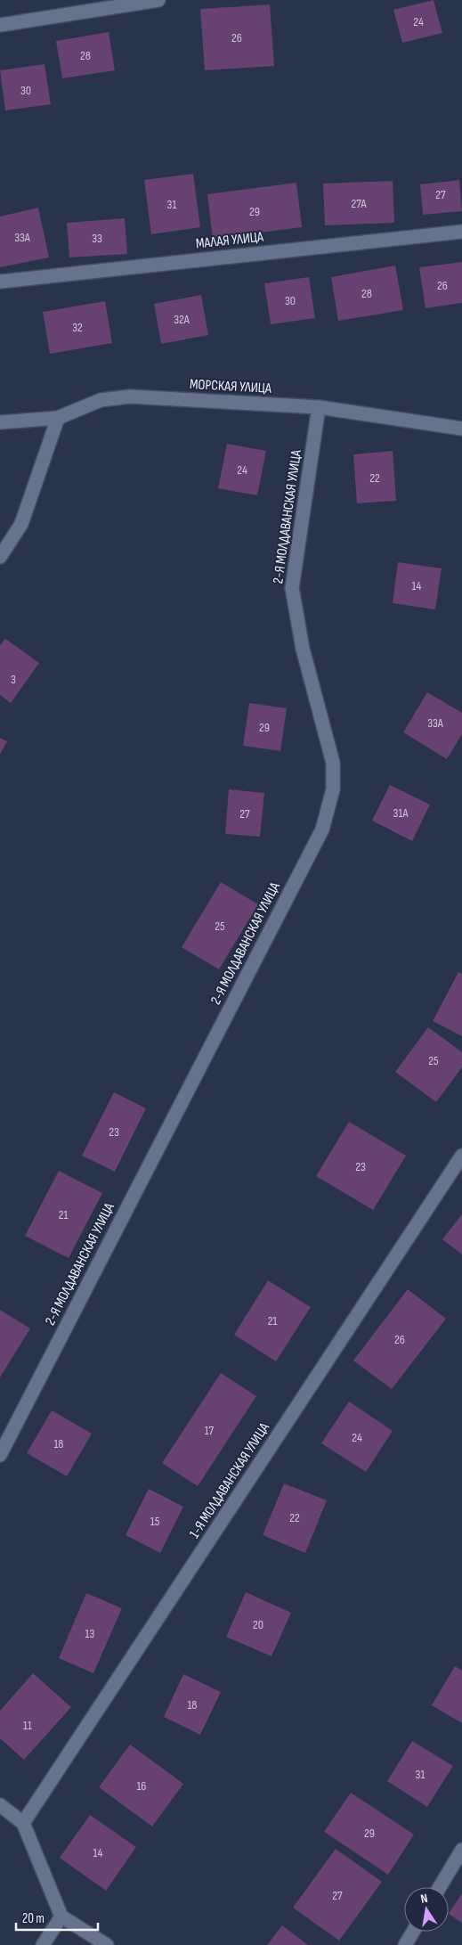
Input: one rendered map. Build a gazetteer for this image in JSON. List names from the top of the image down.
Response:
{
  "streets": {
    "street": [
      "МАЛАЯ УЛИЦА",
      "МОРСКАЯ УЛИЦА",
      "2-Я МОЛДАВАНСКАЯ УЛИЦА",
      "1-Я МОЛДАВАНСКАЯ УЛИЦА"
    ]
  },
  "crossings": [
    ["МОРСКАЯ УЛИЦА", "2-Я МОЛДАВАНСКАЯ УЛИЦА"]
  ],
  "house_numbers": [
    "24",
    "26",
    "28",
    "30",
    "27",
    "27А",
    "31",
    "29",
    "33А",
    "33",
    "26",
    "28",
    "30",
    "32А",
    "32",
    "24",
    "22",
    "14",
    "3",
    "33А",
    "29",
    "31А",
    "27",
    "25",
    "25",
    "23",
    "23",
    "21",
    "21",
    "26",
    "17",
    "24",
    "18",
    "22",
    "15",
    "20",
    "13",
    "18",
    "11",
    "31",
    "16",
    "29",
    "14",
    "27"
  ],
  "scale_bar": "20 m",
  "north": "top"
}
